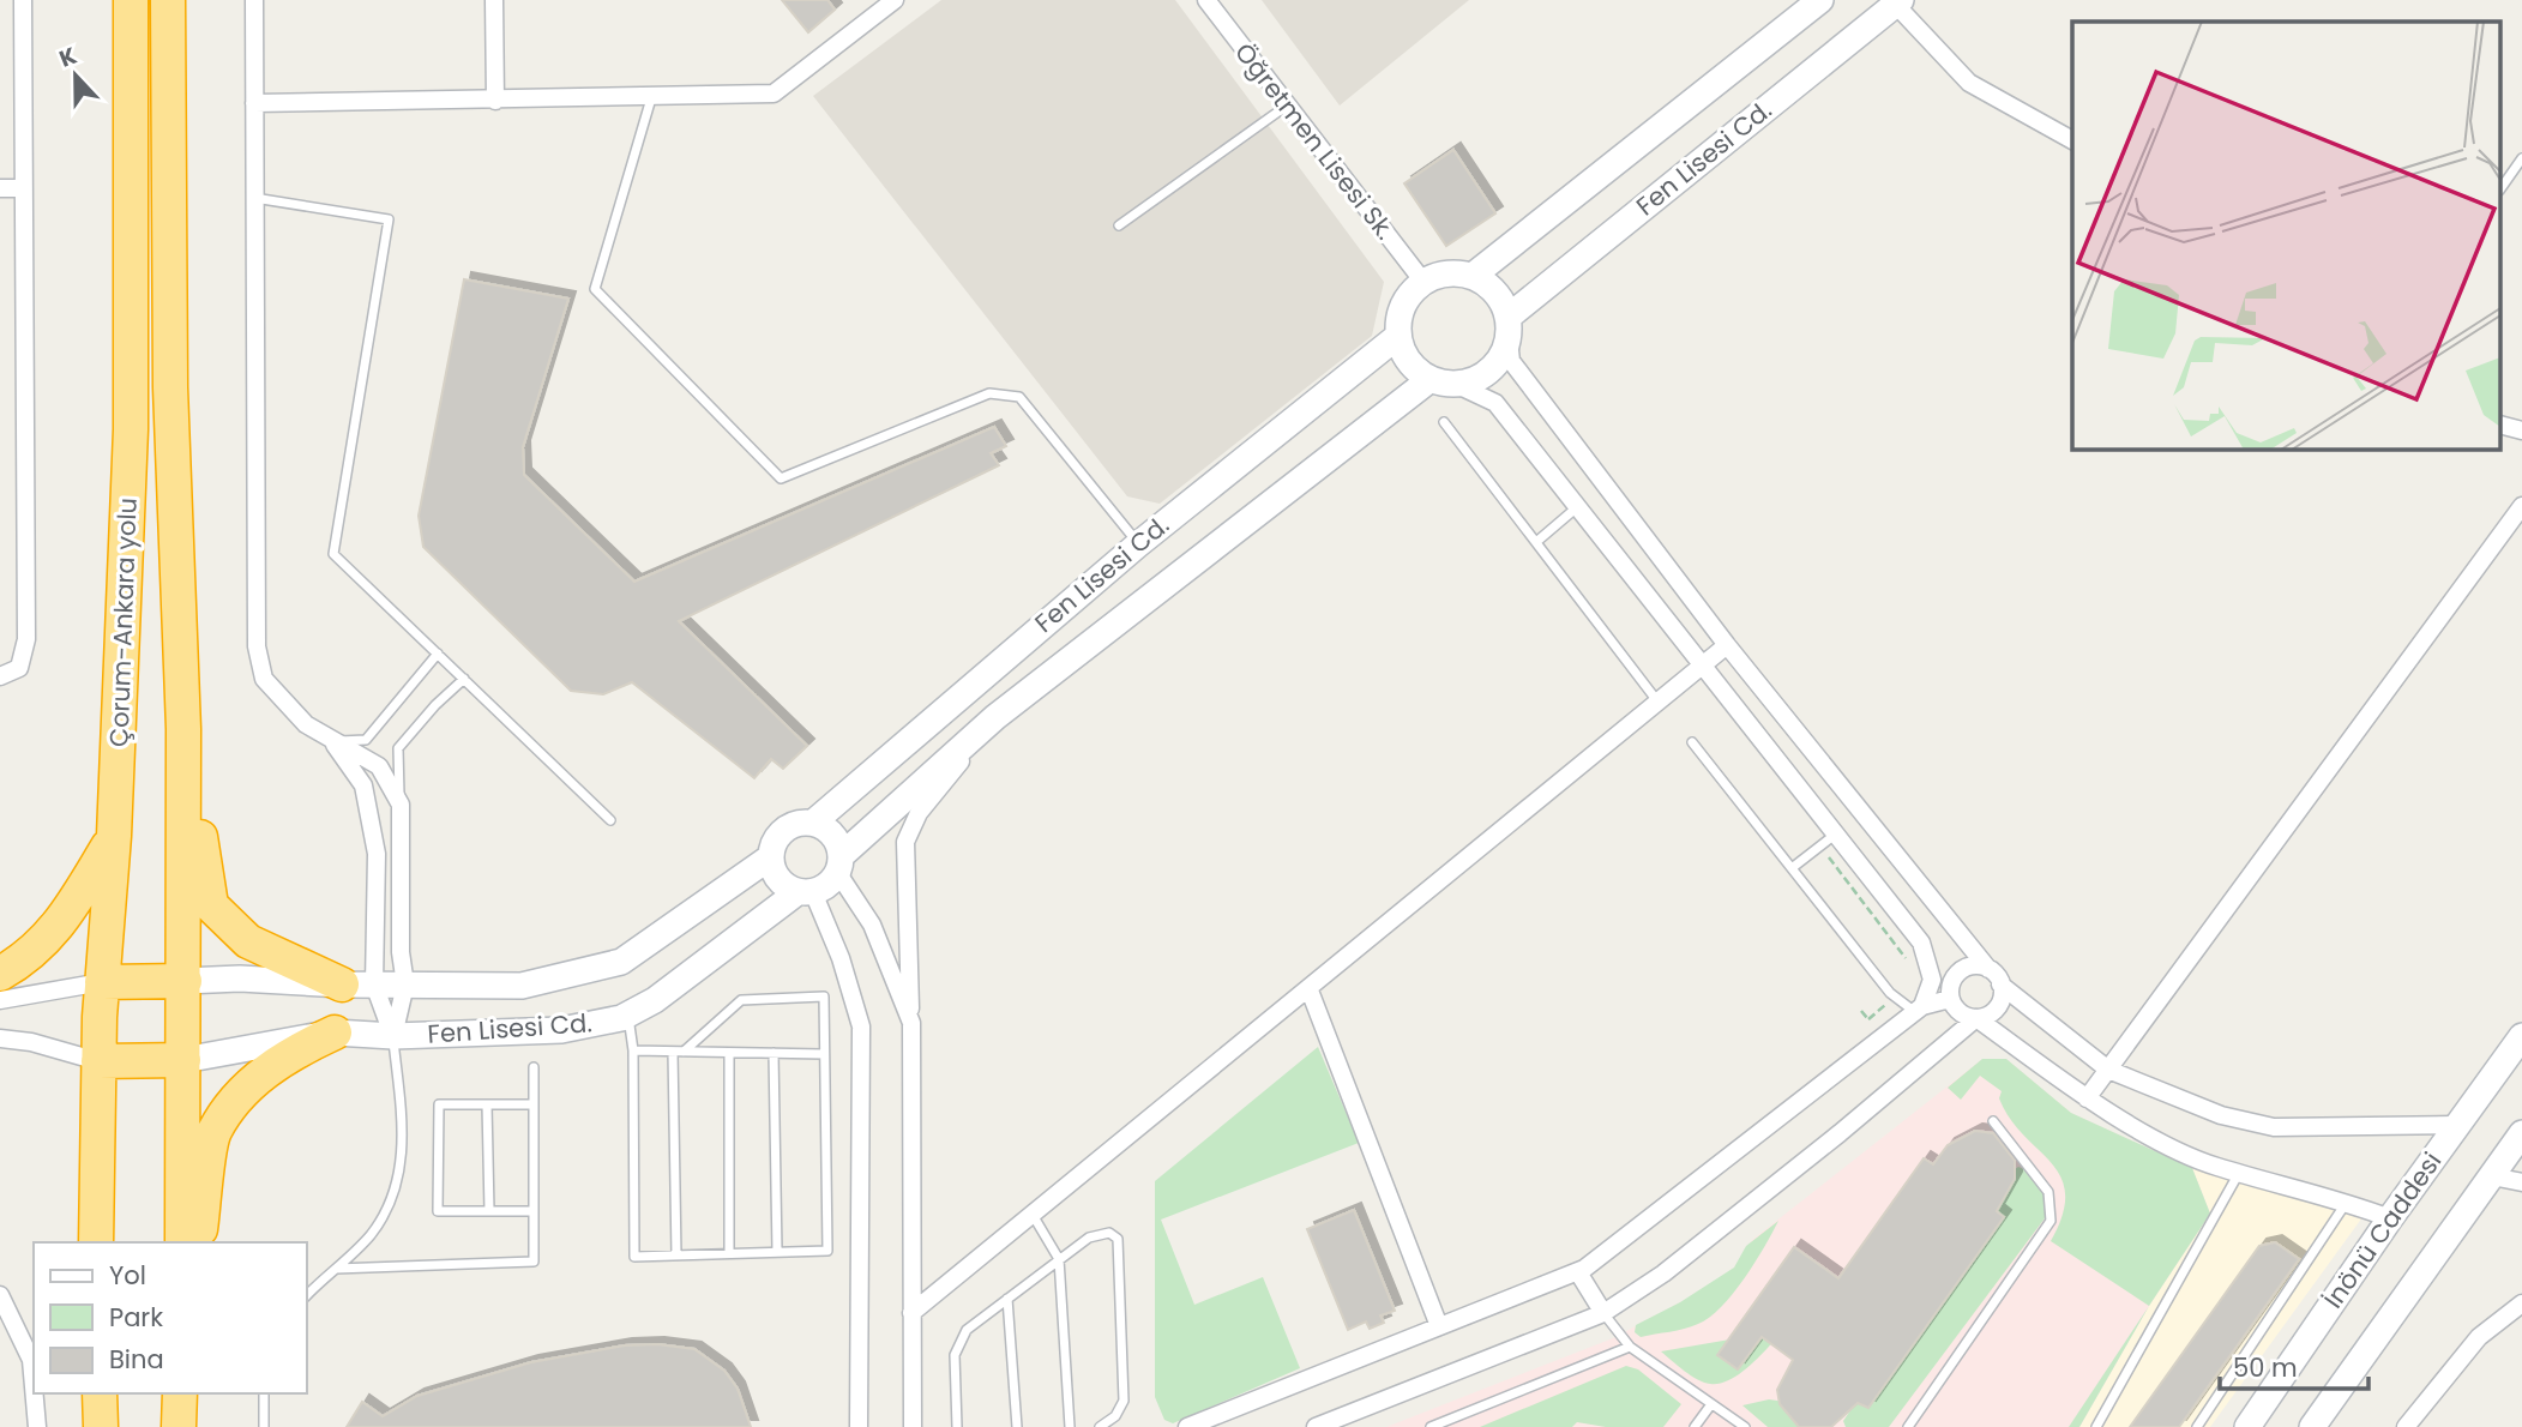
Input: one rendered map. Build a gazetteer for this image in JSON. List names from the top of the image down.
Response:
{
  "streets": {
    "highway": ["Çorum-Ankara yolu"],
    "street": ["Öğretmen Lisesi Sk.", "Fen Lisesi Cd.", "İnönü Caddesi"]
  },
  "crossings": [
    ["Öğretmen Lisesi Sk.", "Fen Lisesi Cd."],
    ["Fen Lisesi Cd.", "Çorum-Ankara yolu"]
  ],
  "legend": ["Yol", "Park", "Bina"],
  "scale_bar": "50 m",
  "north": "top"
}
